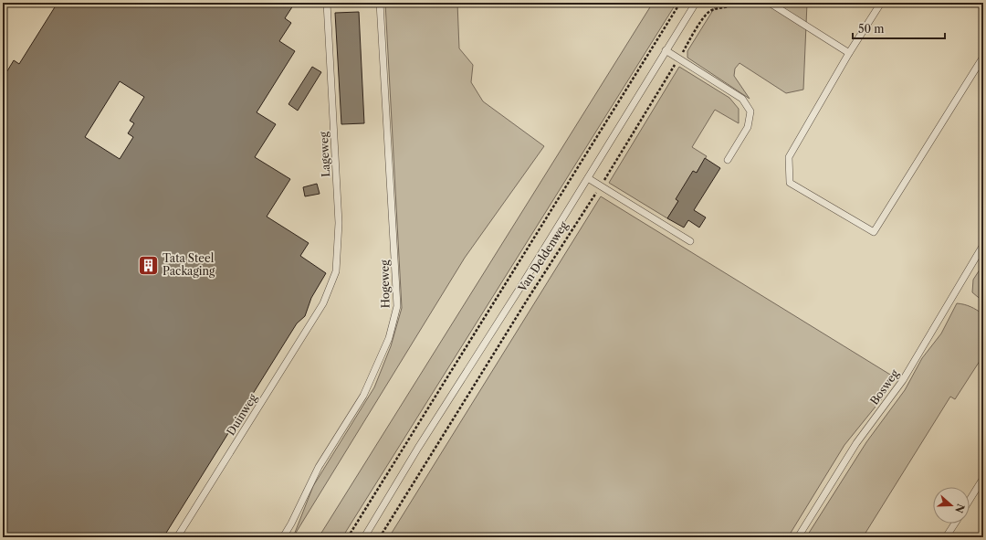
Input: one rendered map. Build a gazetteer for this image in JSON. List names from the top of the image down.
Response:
{
  "streets": {
    "lane": [
      "Lageweg",
      "Van Deldenweg",
      "Hogeweg",
      "Bosweg",
      "Duinweg"
    ]
  },
  "crossings": [
    ["Lageweg", "Duinweg"]
  ],
  "places": {
    "building": ["Tata Steel Packaging"]
  },
  "scale_bar": "50 m",
  "north": "right"
}
